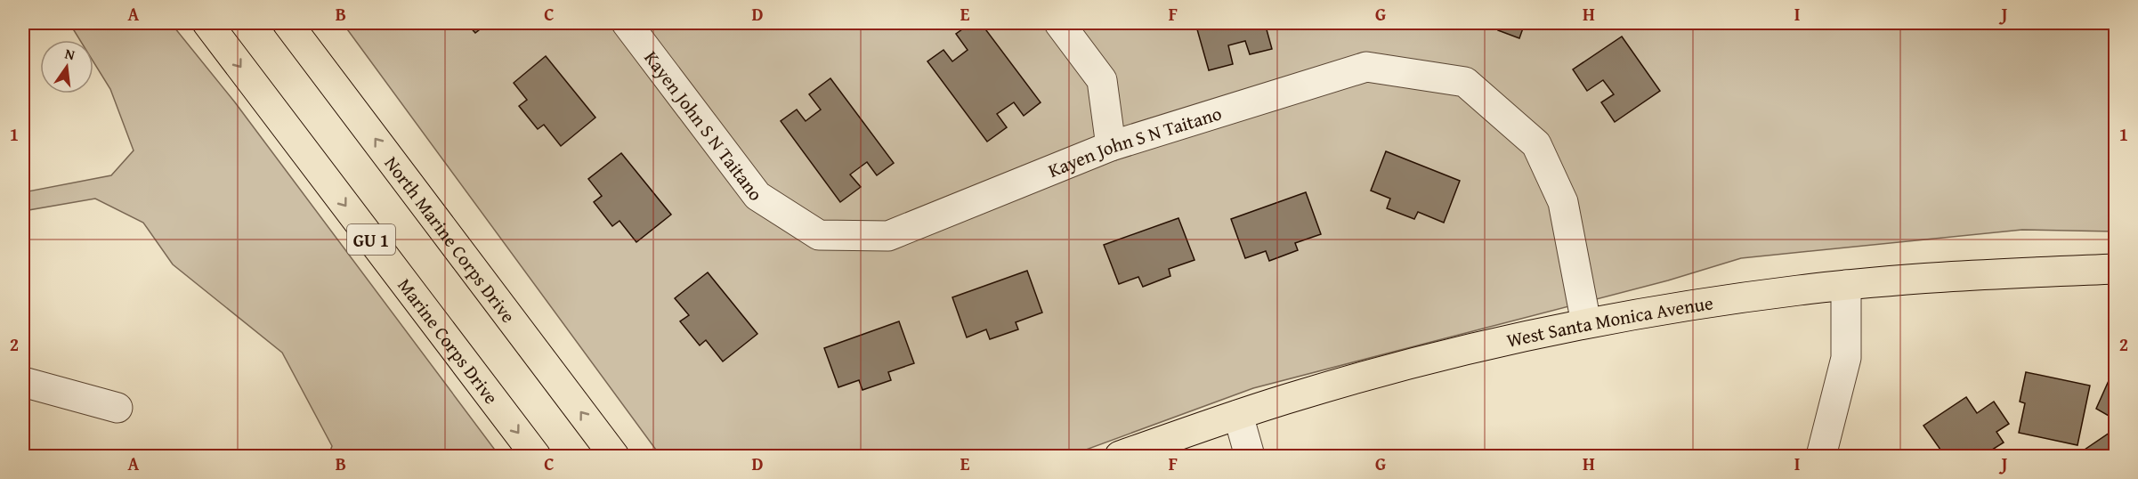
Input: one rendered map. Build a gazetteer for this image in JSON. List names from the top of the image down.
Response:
{
  "streets": {
    "main road": [
      "GU 1",
      "North Marine Corps Drive",
      "West Santa Monica Avenue",
      "Marine Corps Drive"
    ],
    "street": ["Kayen John S N Taitano"]
  },
  "crossings": [
    ["Kayen John S N Taitano", "West Santa Monica Avenue"]
  ],
  "one_way": ["North Marine Corps Drive", "Marine Corps Drive"],
  "north": "top",
  "grid": {
    "columns": [
      "A",
      "B",
      "C",
      "D",
      "E",
      "F",
      "G",
      "H",
      "I",
      "J"
    ],
    "rows": ["1", "2"]
  }
}
